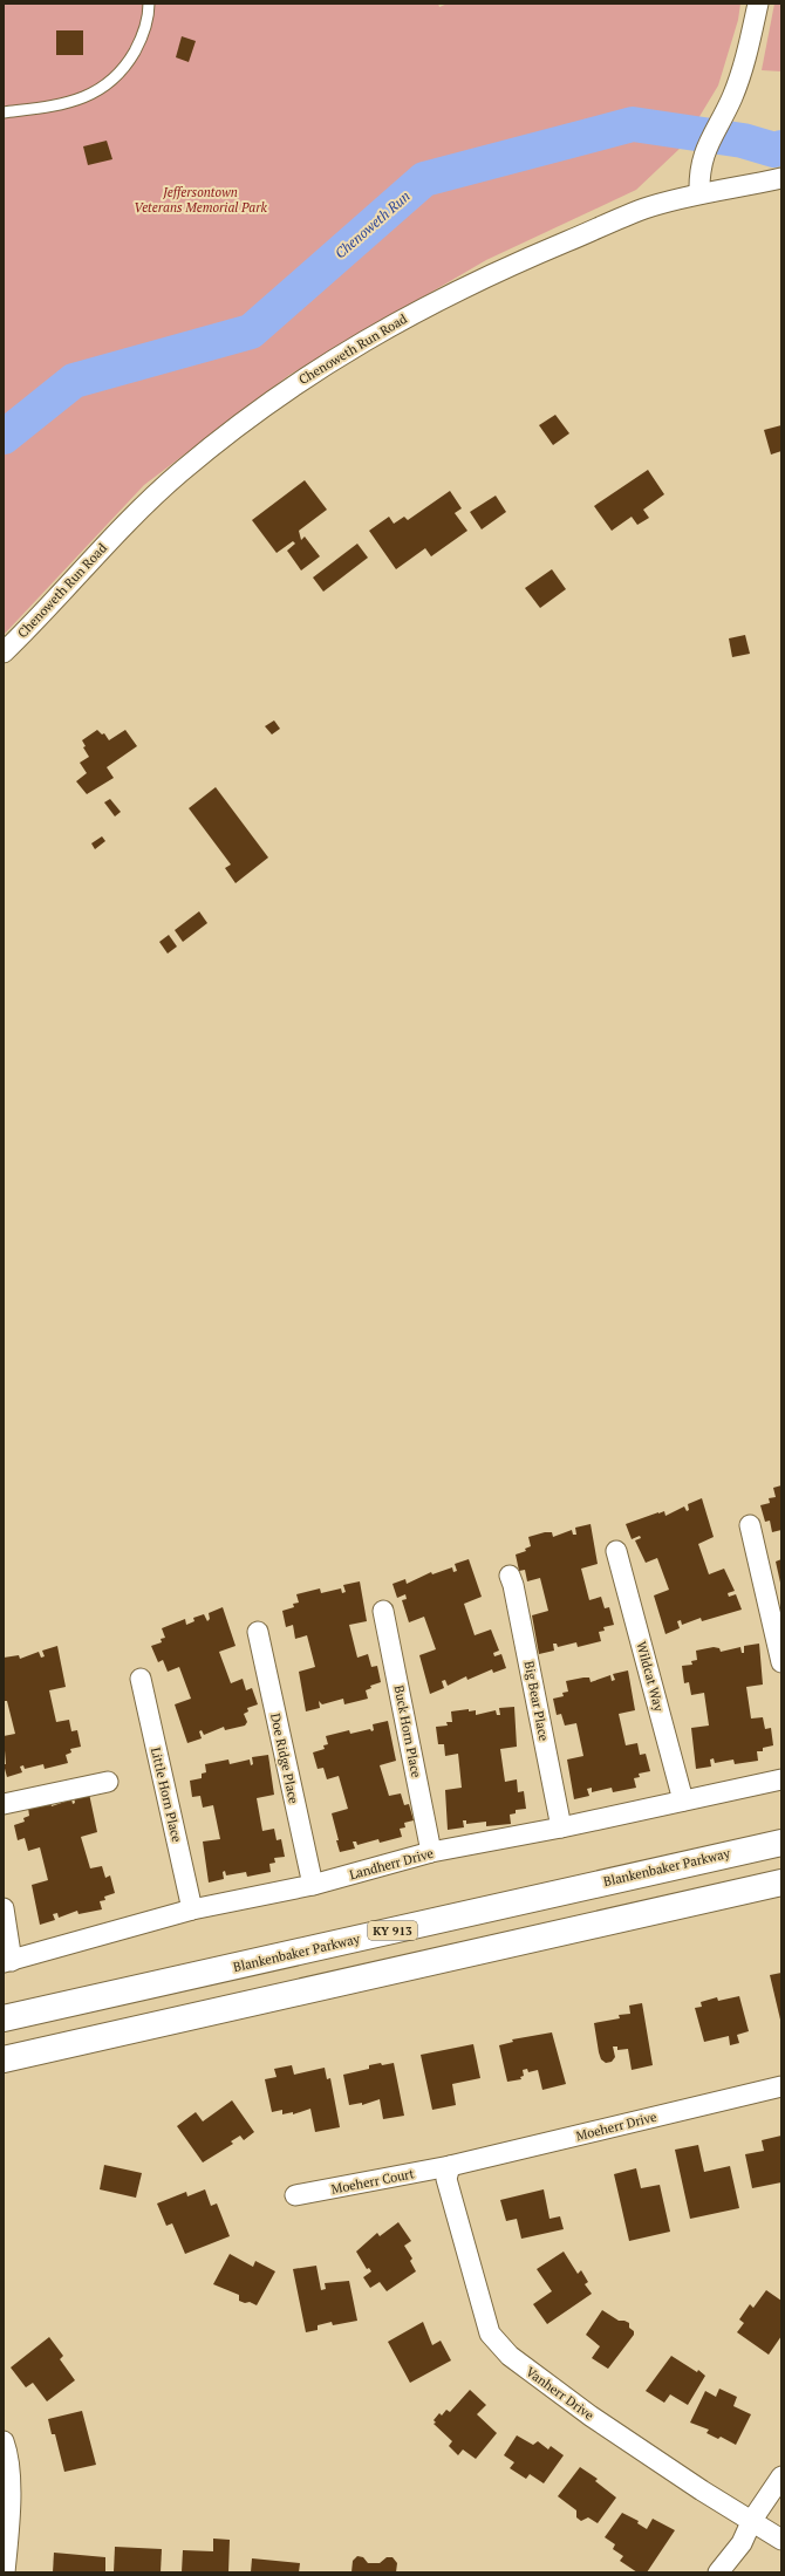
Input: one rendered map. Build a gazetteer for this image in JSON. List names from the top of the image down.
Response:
{
  "streets": {
    "main road": ["Blankenbaker Parkway", "KY 913"],
    "street": [
      "Chenoweth Run Road",
      "Wildcat Way",
      "Big Bear Place",
      "Buck Horn Place",
      "Doe Ridge Place",
      "Little Horn Place",
      "Landherr Drive",
      "Moeherr Drive",
      "Moeherr Court",
      "Vanherr Drive"
    ]
  },
  "crossings": [
    ["Wildcat Way", "Landherr Drive"],
    ["Big Bear Place", "Landherr Drive"],
    ["Buck Horn Place", "Landherr Drive"],
    ["Doe Ridge Place", "Landherr Drive"],
    ["Little Horn Place", "Landherr Drive"],
    ["Moeherr Drive", "Moeherr Court"],
    ["Moeherr Drive", "Vanherr Drive"],
    ["Moeherr Court", "Vanherr Drive"]
  ],
  "water": ["Chenoweth Run"],
  "parks": ["Jeffersontown Veterans Memorial Park"]
}
